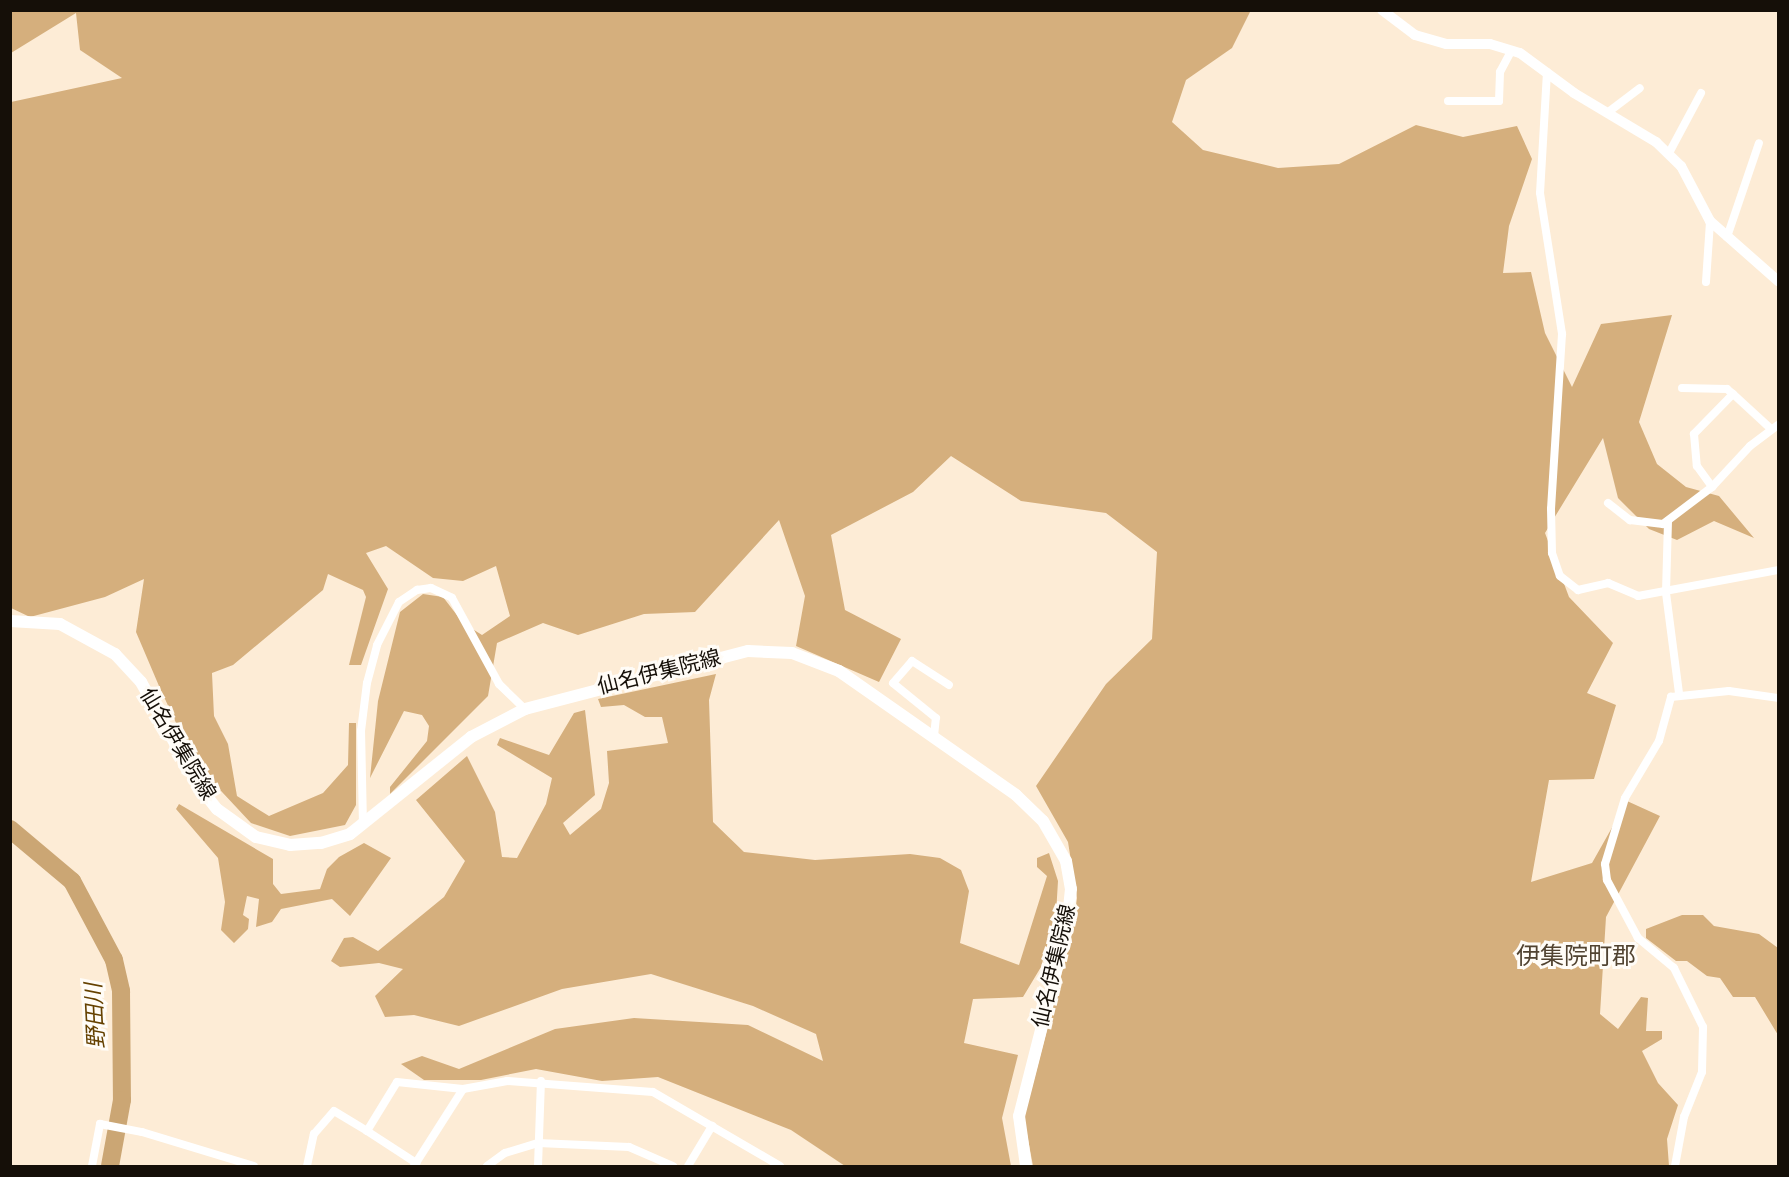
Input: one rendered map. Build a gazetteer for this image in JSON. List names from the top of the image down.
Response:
{
  "streets": {
    "main road": ["仙名伊集院線"]
  },
  "districts": ["伊集院町郡"],
  "water": ["野田川"]
}
